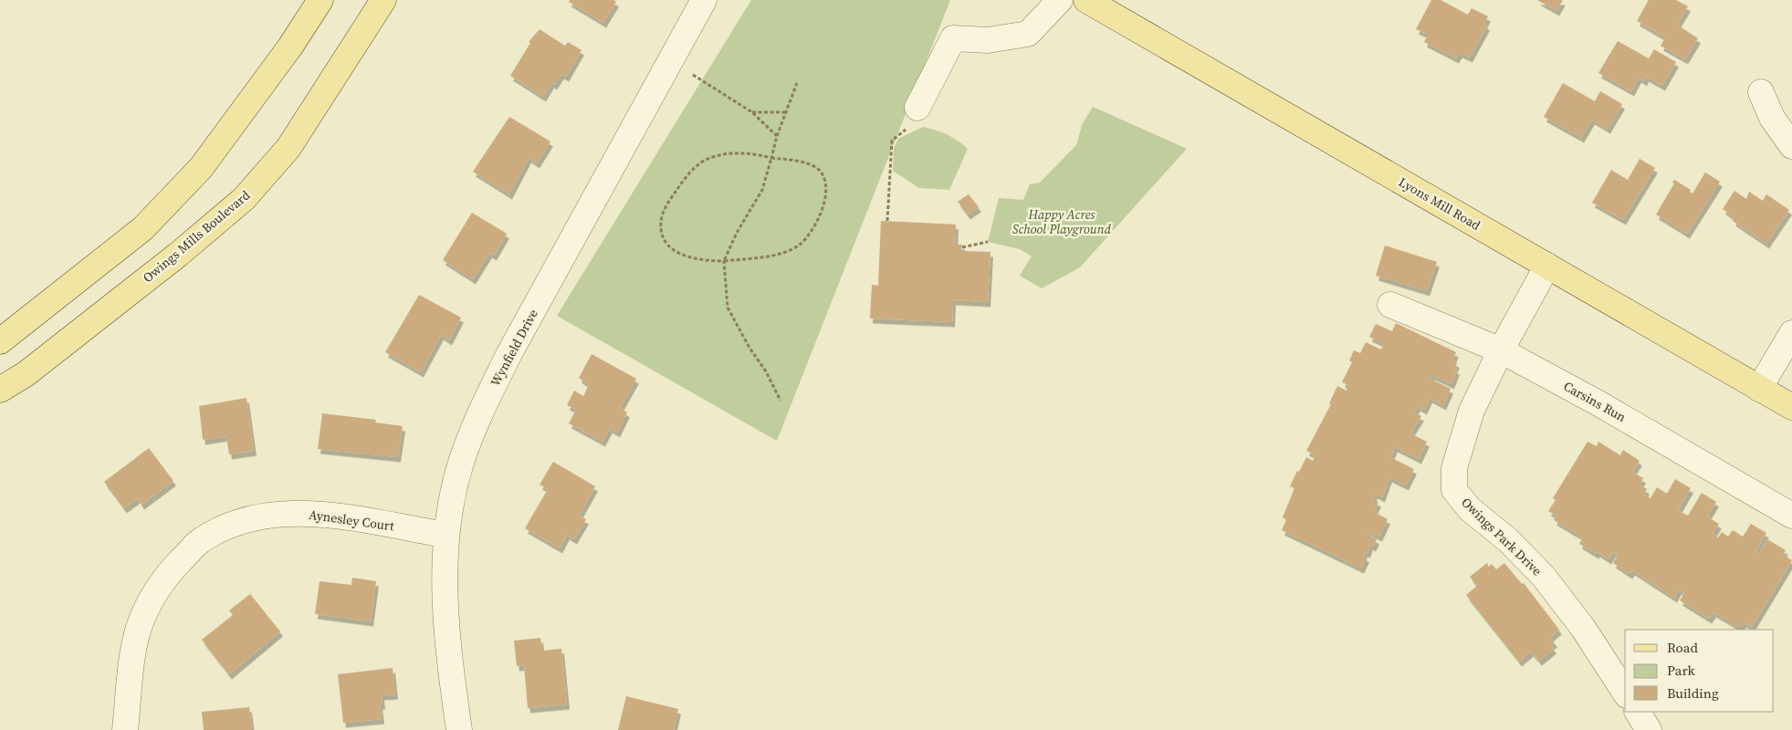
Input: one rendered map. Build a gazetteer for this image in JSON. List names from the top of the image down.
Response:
{
  "streets": {
    "main road": ["Lyons Mill Road", "Owings Mills Boulevard"],
    "street": [
      "Wynfield Drive",
      "Carsins Run",
      "Aynesley Court",
      "Owings Park Drive"
    ]
  },
  "crossings": [
    ["Lyons Mill Road", "Owings Park Drive"],
    ["Wynfield Drive", "Aynesley Court"],
    ["Carsins Run", "Owings Park Drive"]
  ],
  "parks": ["Happy Acres School Playground"],
  "legend": ["Road", "Park", "Building"]
}
